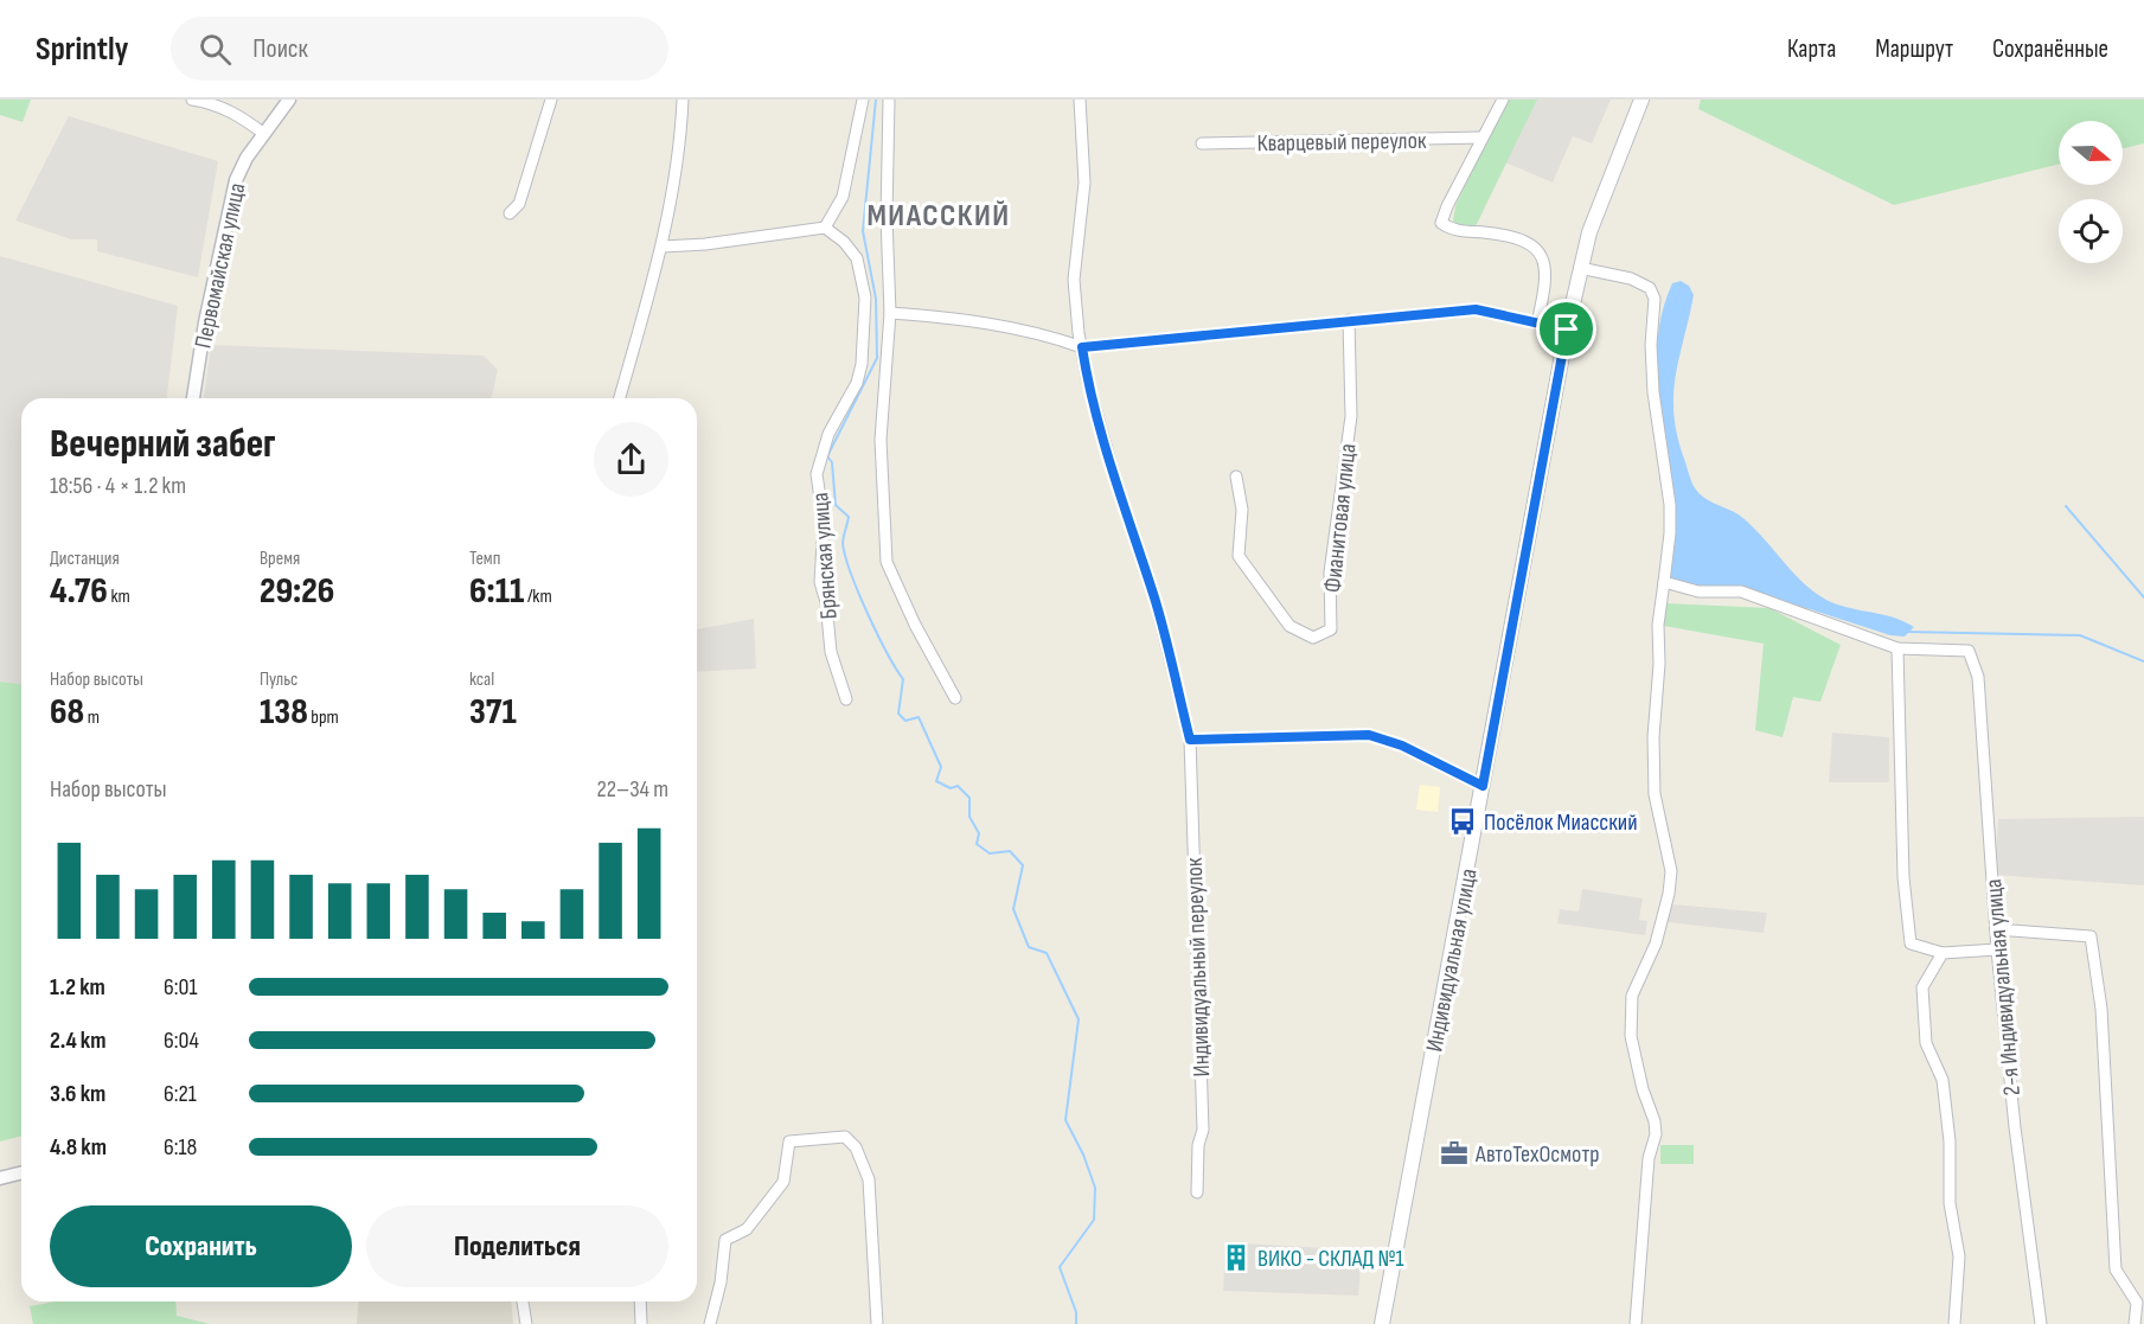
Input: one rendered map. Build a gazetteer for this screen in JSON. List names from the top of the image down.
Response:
{
  "streets": {
    "main road": ["Индивидуальная улица"],
    "street": [
      "Кварцевый переулок",
      "Первомайская улица",
      "Фианитовая улица",
      "Брянская улица",
      "Индивидуальный переулок",
      "2-я Индивидуальная улица"
    ]
  },
  "districts": ["МИАССКИЙ"],
  "places": {
    "bus stop": ["Посёлок Миасский"],
    "office": ["АвтоТехОсмотр"],
    "building": ["ВИКО - СКЛАД №1"]
  },
  "north": "right",
  "page": {
    "header": "Sprintly",
    "search": "Поиск",
    "nav": ["Карта", "Маршрут", "Сохранённые"],
    "heading": ["Вечерний забег", "18:56 · 4 × 1.2 km"],
    "stats": [
      ["Дистанция", "4.76 km"],
      ["Время", "29:26"],
      ["Темп", "6:11 /km"],
      ["Набор высоты", "68 m"],
      ["Пульс", "138 bpm"],
      ["kcal", "371"]
    ],
    "chart": ["Набор высоты", "22–34 m"],
    "list": [
      {
        "name": "1.2 km",
        "note": "6:01"
      },
      {
        "name": "2.4 km",
        "note": "6:04"
      },
      {
        "name": "3.6 km",
        "note": "6:21"
      },
      {
        "name": "4.8 km",
        "note": "6:18"
      }
    ],
    "buttons": ["Сохранить", "Поделиться"]
  }
}
